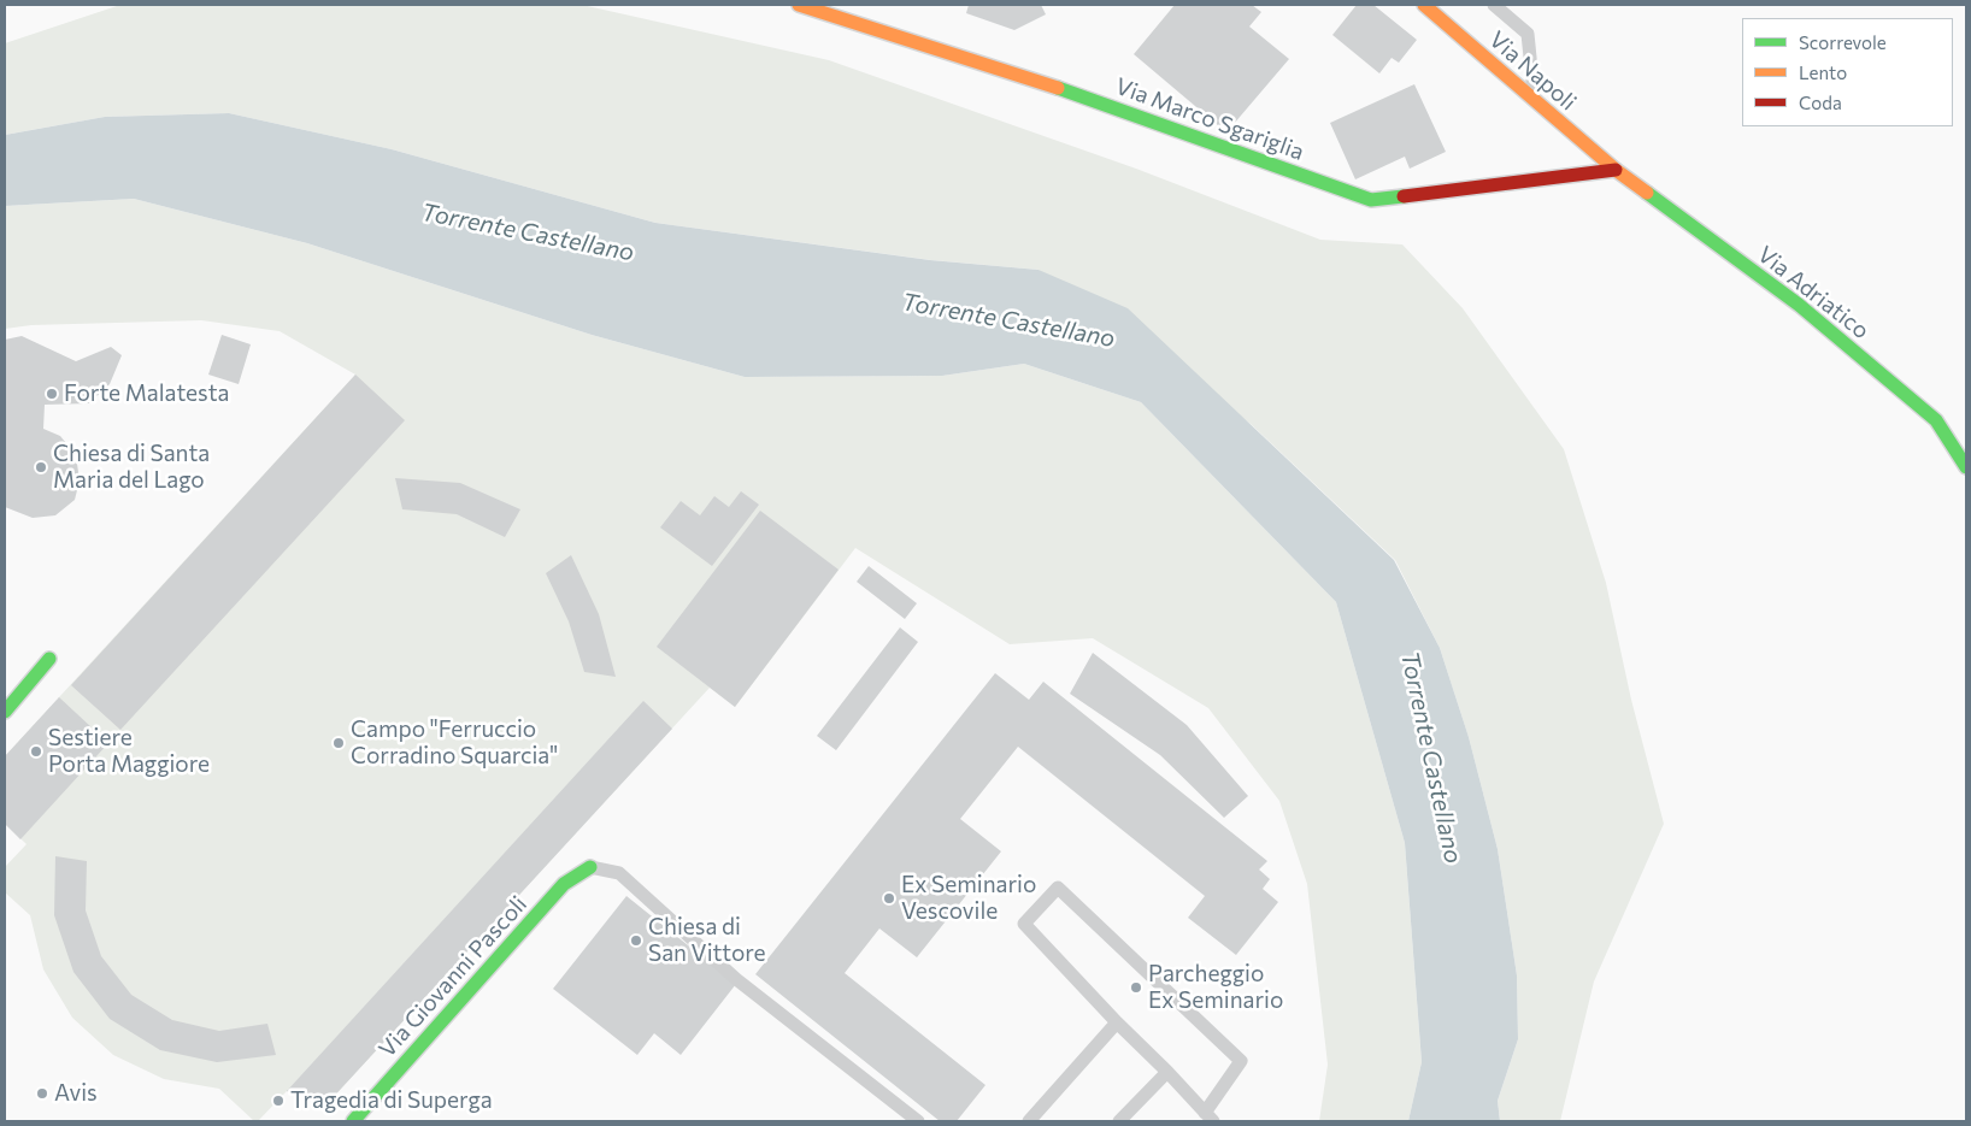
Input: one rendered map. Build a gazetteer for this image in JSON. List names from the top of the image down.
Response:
{
  "streets": {
    "street": [
      "Via Napoli",
      "Via Marco Sgariglia",
      "Via Adriatico",
      "Via Giovanni Pascoli"
    ]
  },
  "crossings": [
    ["Via Napoli", "Via Marco Sgariglia"],
    ["Via Napoli", "Via Adriatico"],
    ["Via Marco Sgariglia", "Via Adriatico"]
  ],
  "water": ["Torrente Castellano"],
  "places": [
    "Forte Malatesta",
    "Chiesa di Santa Maria del Lago",
    "Campo \"Ferruccio Corradino Squarcia\"",
    "Sestiere Porta Maggiore",
    "Ex Seminario Vescovile",
    "Chiesa di San Vittore",
    "Parcheggio Ex Seminario",
    "Avis",
    "Tragedia di Superga"
  ],
  "legend": ["Scorrevole", "Lento", "Coda"]
}
